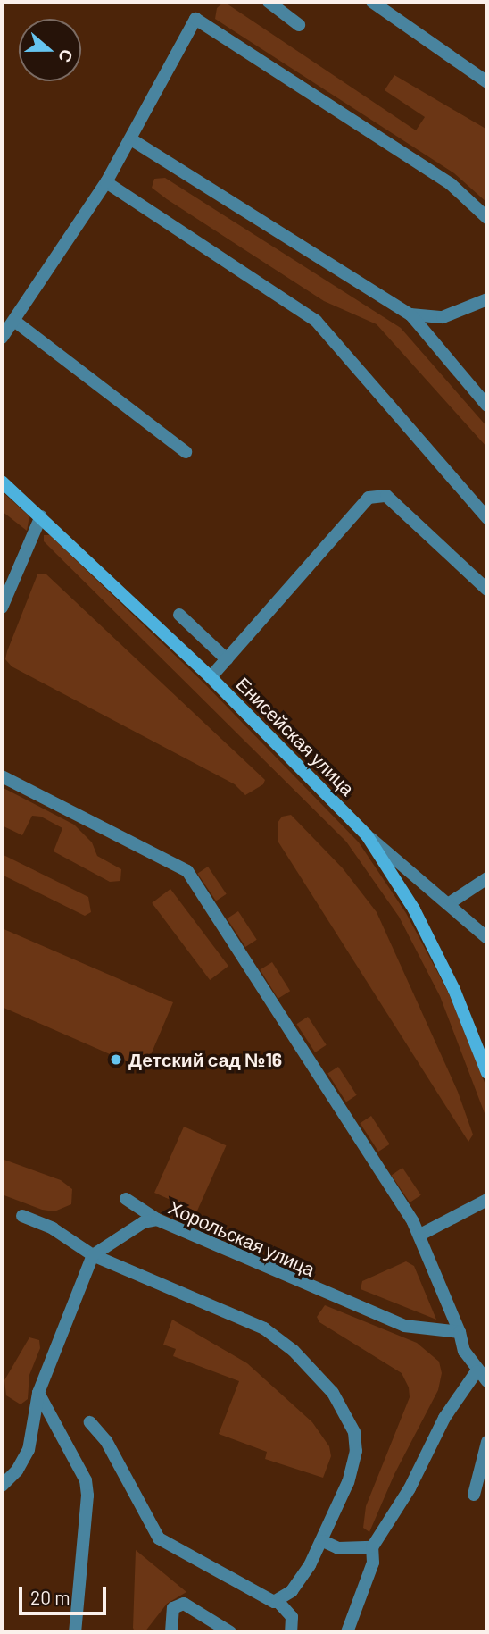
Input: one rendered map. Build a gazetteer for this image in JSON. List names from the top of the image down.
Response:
{
  "streets": {
    "main road": ["Енисейская улица"],
    "street": ["Хорольская улица"]
  },
  "places": ["Детский сад №16"],
  "scale_bar": "20 m",
  "north": "right"
}
